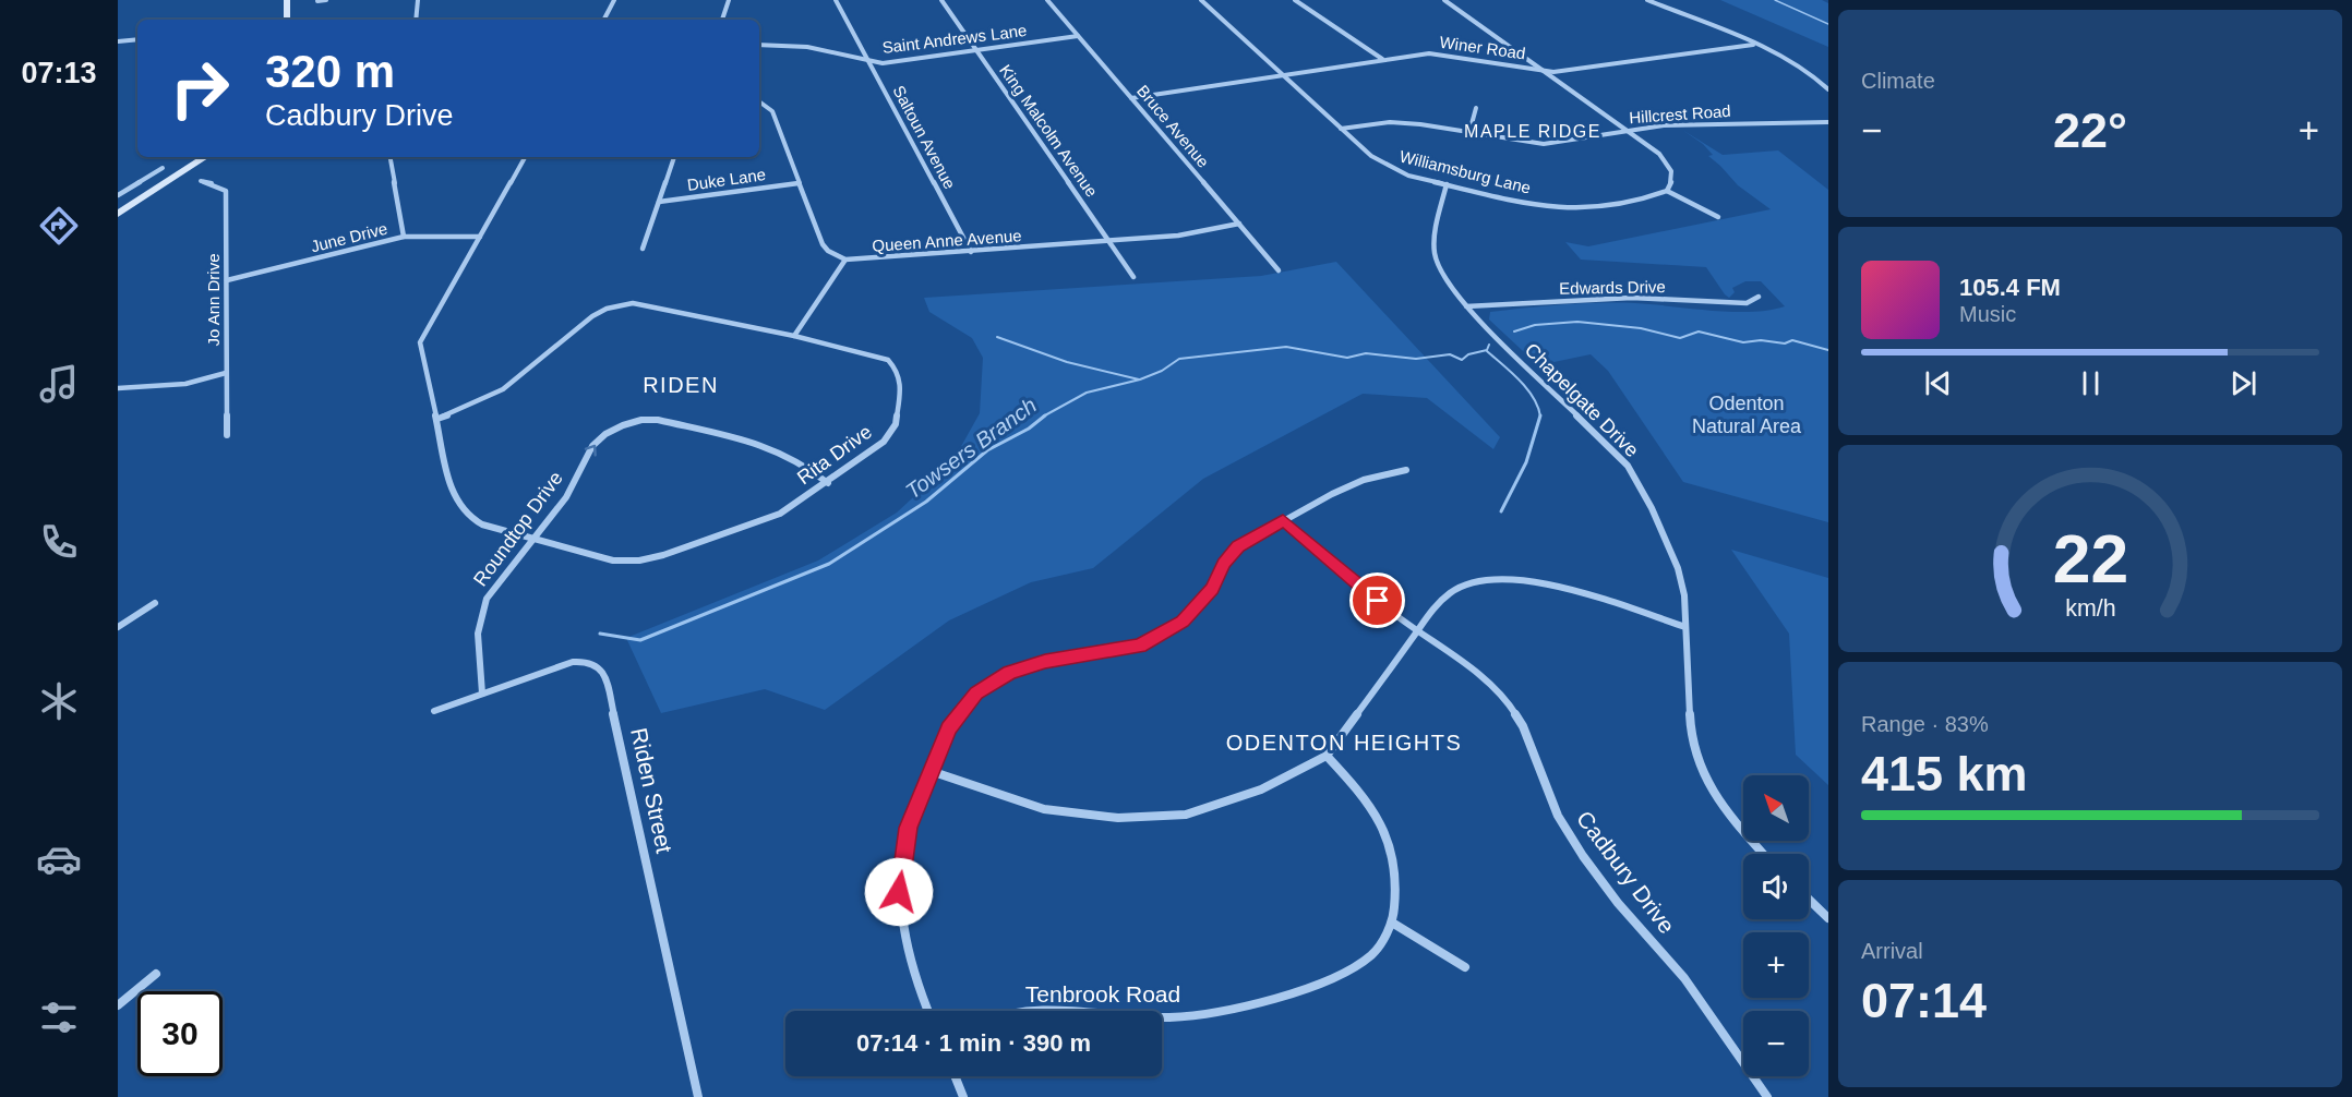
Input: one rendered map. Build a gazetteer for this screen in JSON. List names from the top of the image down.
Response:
{
  "streets": {
    "street": [
      "Saint Andrews Lane",
      "Winer Road",
      "Hillcrest Road",
      "Bruce Avenue",
      "King Malcolm Avenue",
      "Saltoun Avenue",
      "Williamsburg Lane",
      "Duke Lane",
      "June Drive",
      "Queen Anne Avenue",
      "Edwards Drive",
      "Jo Ann Drive",
      "Chapelgate Drive",
      "Rita Drive",
      "Roundtop Drive",
      "Riden Street",
      "Cadbury Drive",
      "Tenbrook Road"
    ]
  },
  "crossings": [
    ["Saint Andrews Lane", "Bruce Avenue"],
    ["Saint Andrews Lane", "King Malcolm Avenue"],
    ["Saint Andrews Lane", "Saltoun Avenue"],
    ["Winer Road", "Bruce Avenue"],
    ["Winer Road", "Williamsburg Lane"],
    ["Hillcrest Road", "Williamsburg Lane"],
    ["Bruce Avenue", "Queen Anne Avenue"],
    ["King Malcolm Avenue", "Queen Anne Avenue"],
    ["Saltoun Avenue", "Queen Anne Avenue"],
    ["Williamsburg Lane", "Chapelgate Drive"],
    ["Duke Lane", "Queen Anne Avenue"],
    ["June Drive", "Jo Ann Drive"],
    ["June Drive", "Rita Drive"],
    ["Edwards Drive", "Chapelgate Drive"],
    ["Rita Drive", "Roundtop Drive"],
    ["Roundtop Drive", "Riden Street"]
  ],
  "one_way": ["Roundtop Drive"],
  "districts": ["MAPLE RIDGE", "RIDEN", "ODENTON HEIGHTS"],
  "water": ["Towsers Branch"],
  "parks": ["Odenton Natural Area"],
  "north": "top left",
  "page": {
    "tabs": "07:13",
    "tile": [
      "Climate",
      ["Range · 83%", "415 km"],
      ["Arrival", "07:14"]
    ],
    "turn": ["320 m", "Cadbury Drive"],
    "heat": ["−", "22°", "+"],
    "song": ["105.4 FM", "Music"],
    "map_buttons": ["+", "−"],
    "limit": "30",
    "trip": "07:14 · 1 min · 390 m",
    "gauge": ["22", "km/h"]
  }
}
